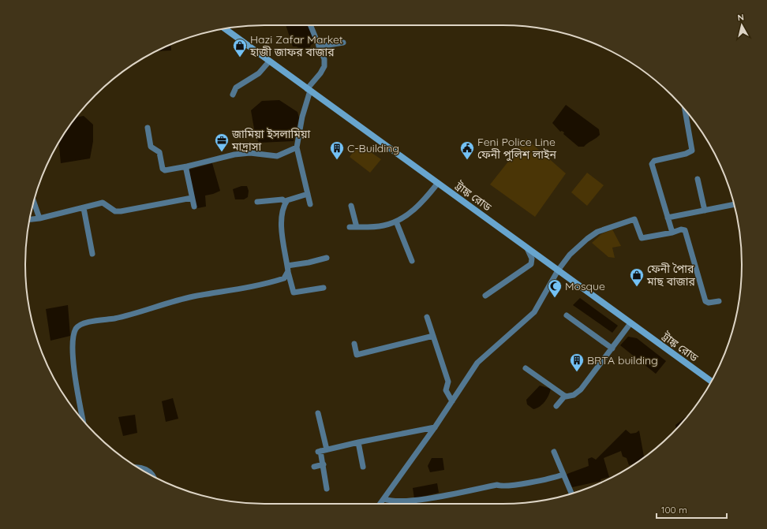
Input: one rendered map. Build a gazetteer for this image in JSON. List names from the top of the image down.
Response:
{
  "streets": {
    "main road": ["ট্রাঙ্ক রোড"]
  },
  "places": {
    "shop": ["Hazi Zafar Market হাজী জাফর বাজার", "ফেনী পৈার মাছ বাজার"],
    "office": ["জামিয়া ইসলামিয়া মাদ্রাসা"],
    "building": ["C-Building", "BRTA building"],
    "public building": ["Feni Police Line ফেনী পুলিশ লাইন"],
    "mosque": ["Mosque"]
  },
  "scale_bar": "100 m",
  "north": "top"
}
